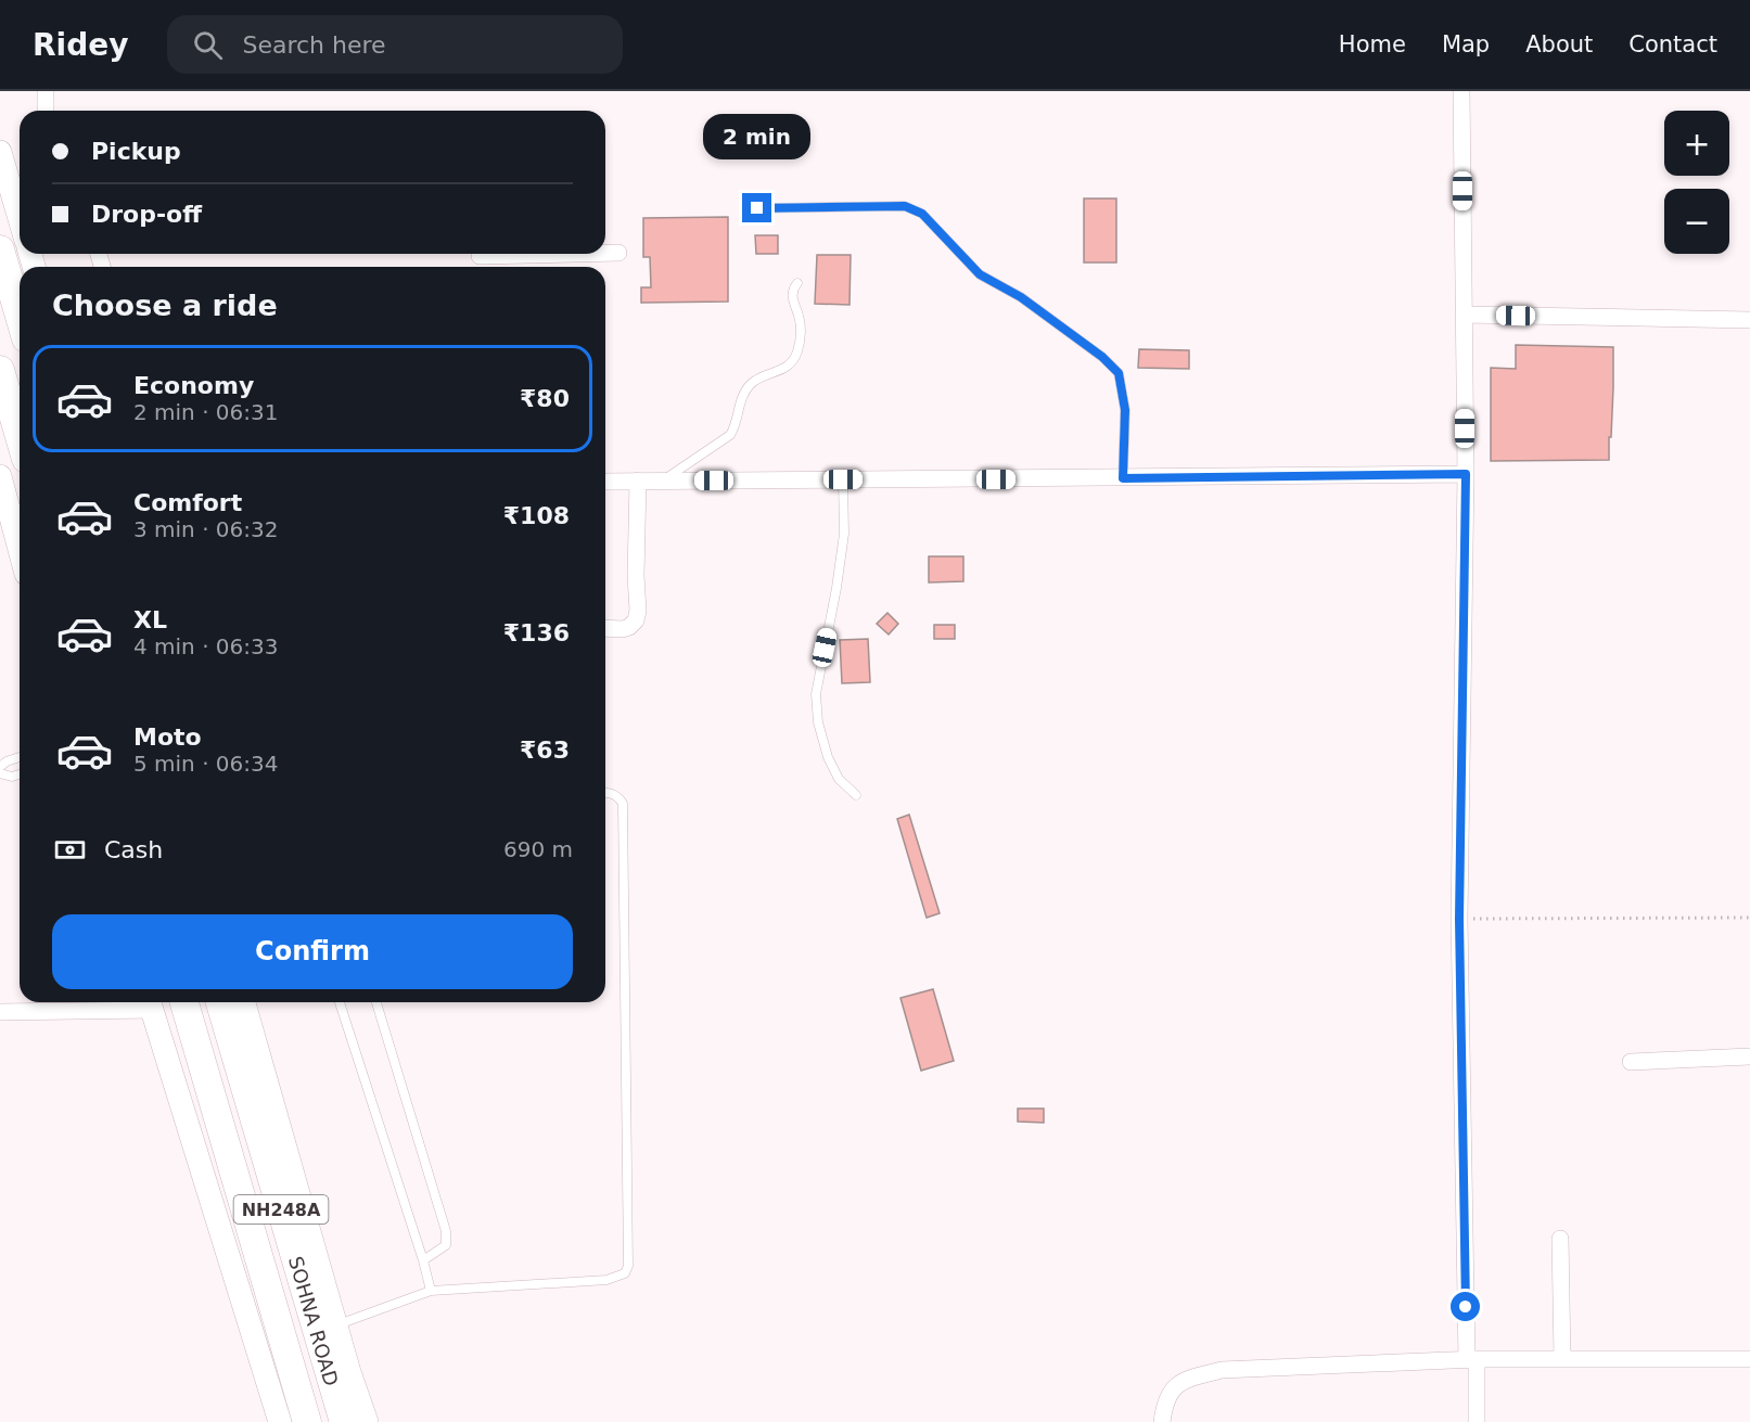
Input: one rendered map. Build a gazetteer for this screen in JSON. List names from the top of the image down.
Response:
{
  "streets": {
    "highway": ["NH248A", "SOHNA ROAD"]
  },
  "page": {
    "header": "Ridey",
    "search": "Search here",
    "nav": [
      "Home",
      "Map",
      "About",
      "Contact"
    ],
    "map_buttons": ["+", "−"],
    "banner": ["Pickup", "Drop-off"],
    "bubble": "2 min",
    "heading": "Choose a ride",
    "list": [
      {
        "name": "Economy",
        "note": "2 min · 06:31",
        "value": "₹80"
      },
      {
        "name": "Comfort",
        "note": "3 min · 06:32",
        "value": "₹108"
      },
      {
        "name": "XL",
        "note": "4 min · 06:33",
        "value": "₹136"
      },
      {
        "name": "Moto",
        "note": "5 min · 06:34",
        "value": "₹63"
      }
    ],
    "pay": ["Cash", "690 m"],
    "buttons": "Confirm"
  }
}
